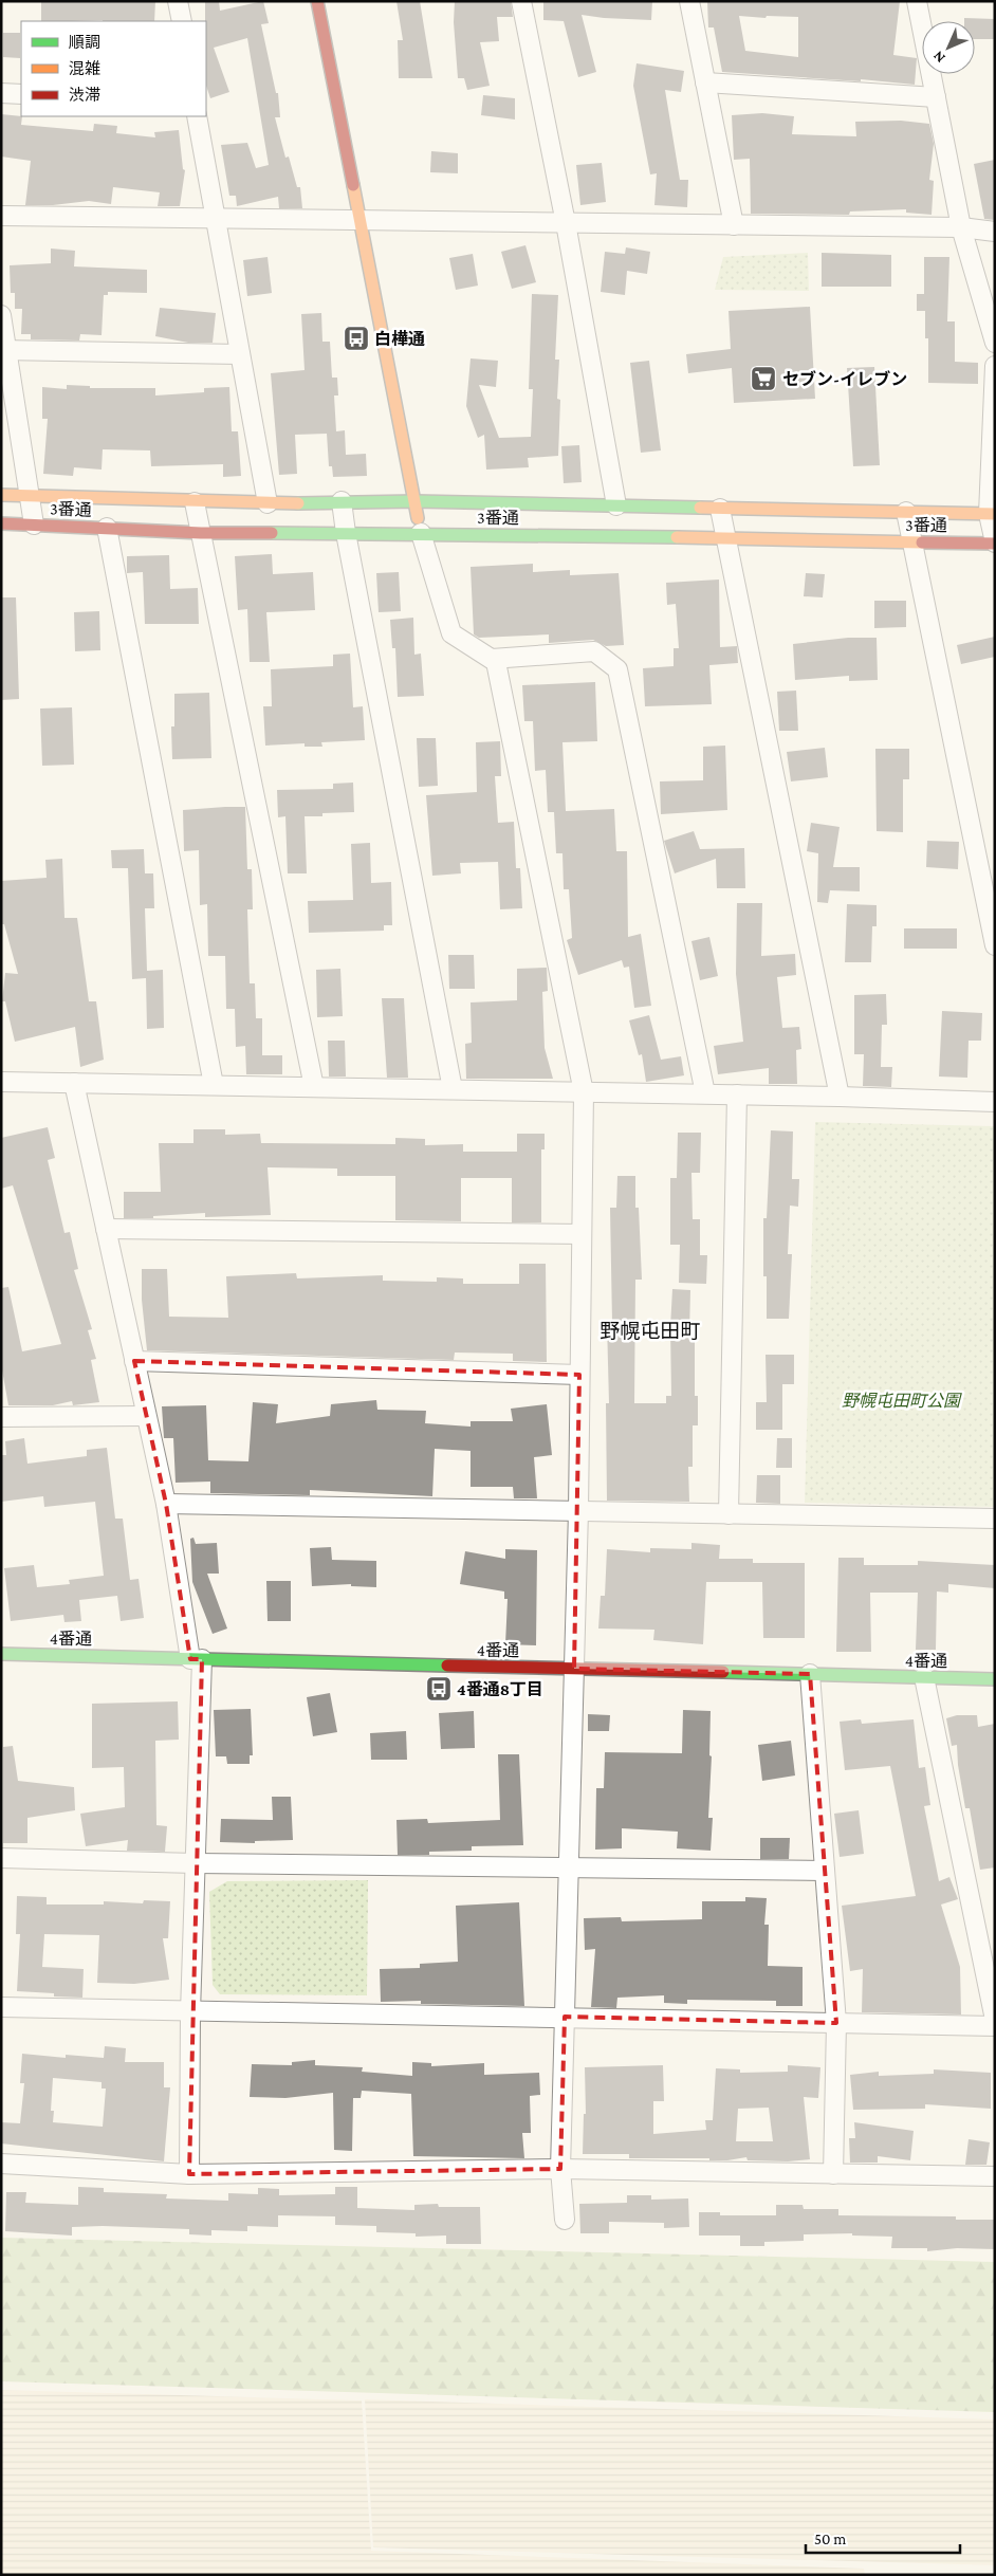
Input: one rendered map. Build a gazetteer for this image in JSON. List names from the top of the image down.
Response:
{
  "streets": {
    "street": ["3番通", "4番通"]
  },
  "districts": ["野幌屯田町"],
  "parks": ["野幌屯田町公園"],
  "places": {
    "bus stop": ["白樺通", "4番通8丁目"],
    "supermarket": ["セブン-イレブン"]
  },
  "legend": ["順調", "混雑", "渋滞"],
  "scale_bar": "50 m",
  "north": "bottom left"
}
